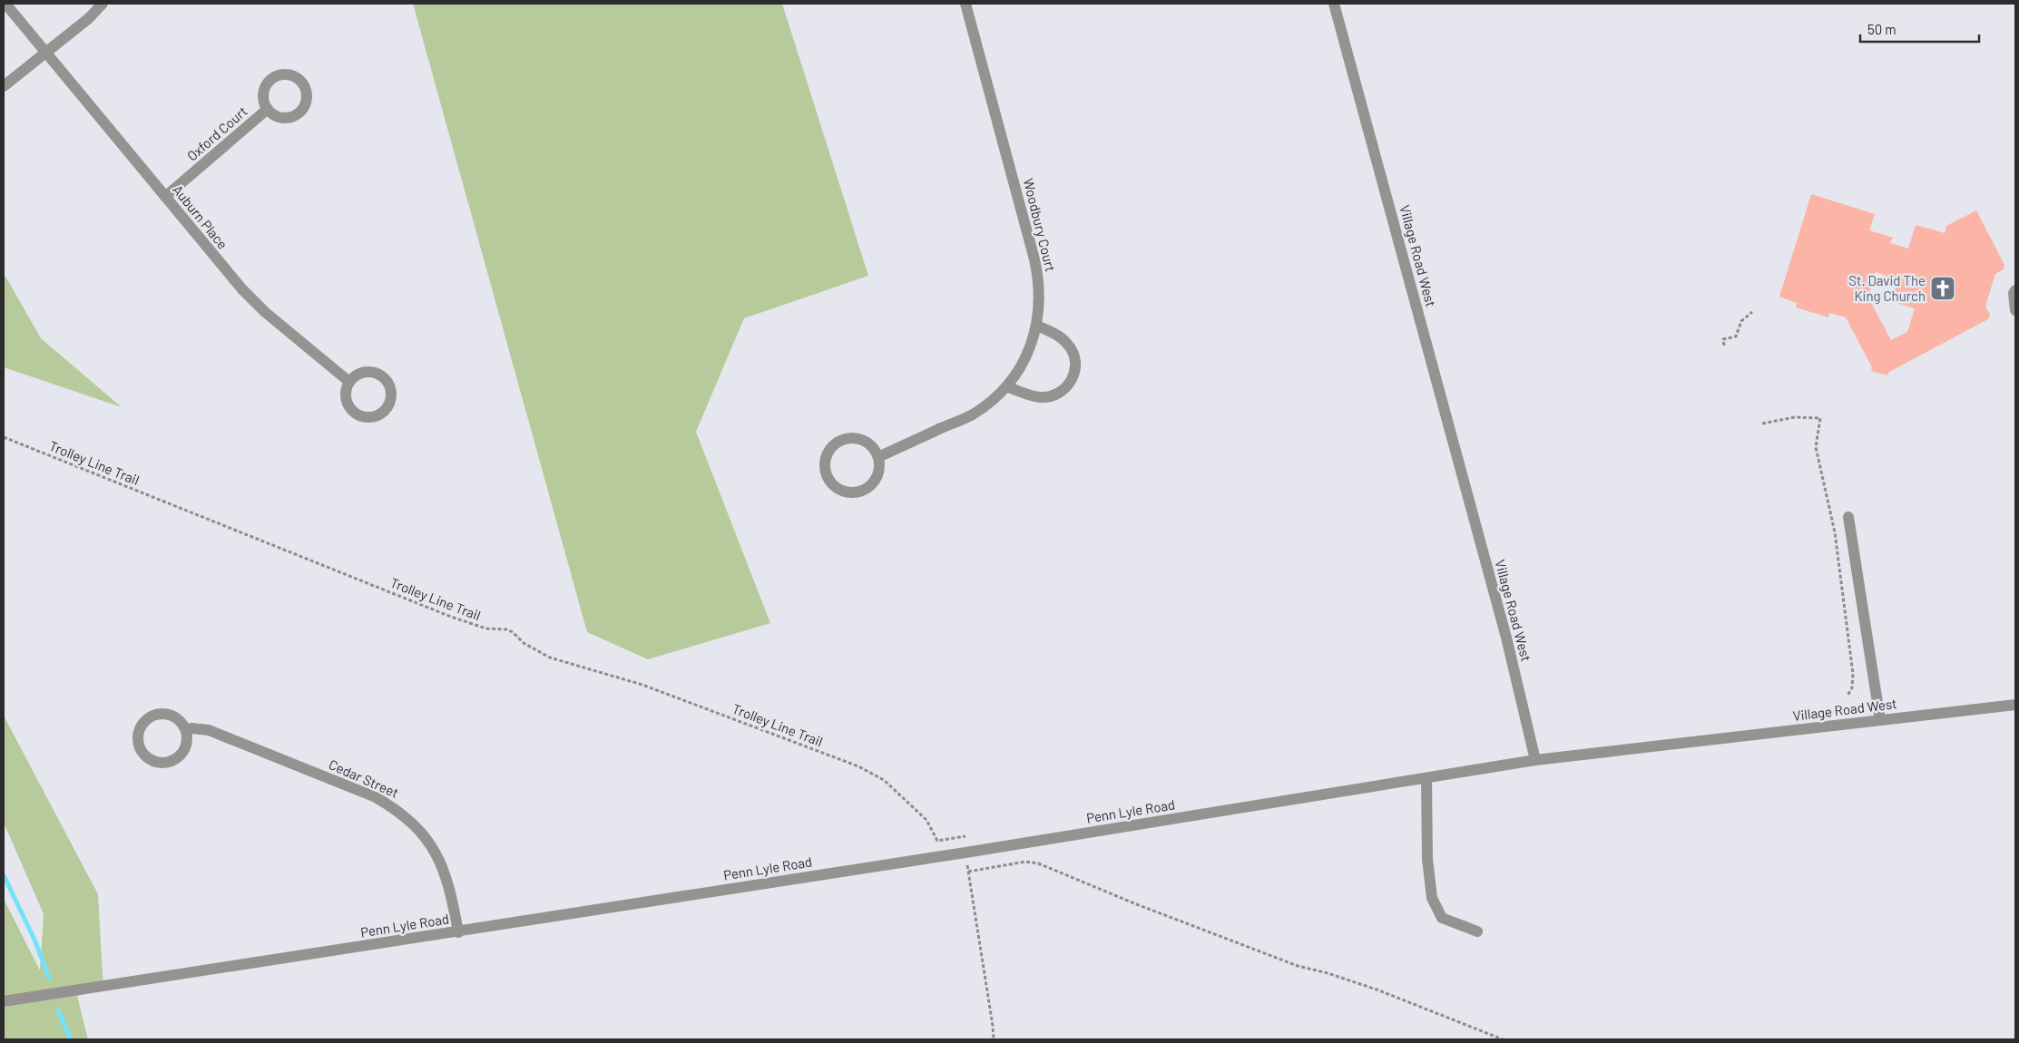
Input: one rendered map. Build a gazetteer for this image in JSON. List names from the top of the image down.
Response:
{
  "streets": {
    "street": [
      "Oxford Court",
      "Auburn Place",
      "Woodbury Court",
      "Village Road West",
      "Cedar Street",
      "Penn Lyle Road"
    ],
    "path": ["Trolley Line Trail"]
  },
  "crossings": [
    ["Oxford Court", "Auburn Place"],
    ["Village Road West", "Penn Lyle Road"],
    ["Cedar Street", "Penn Lyle Road"]
  ],
  "places": {
    "church": ["St. David The King Church"]
  },
  "scale_bar": "50 m"
}
